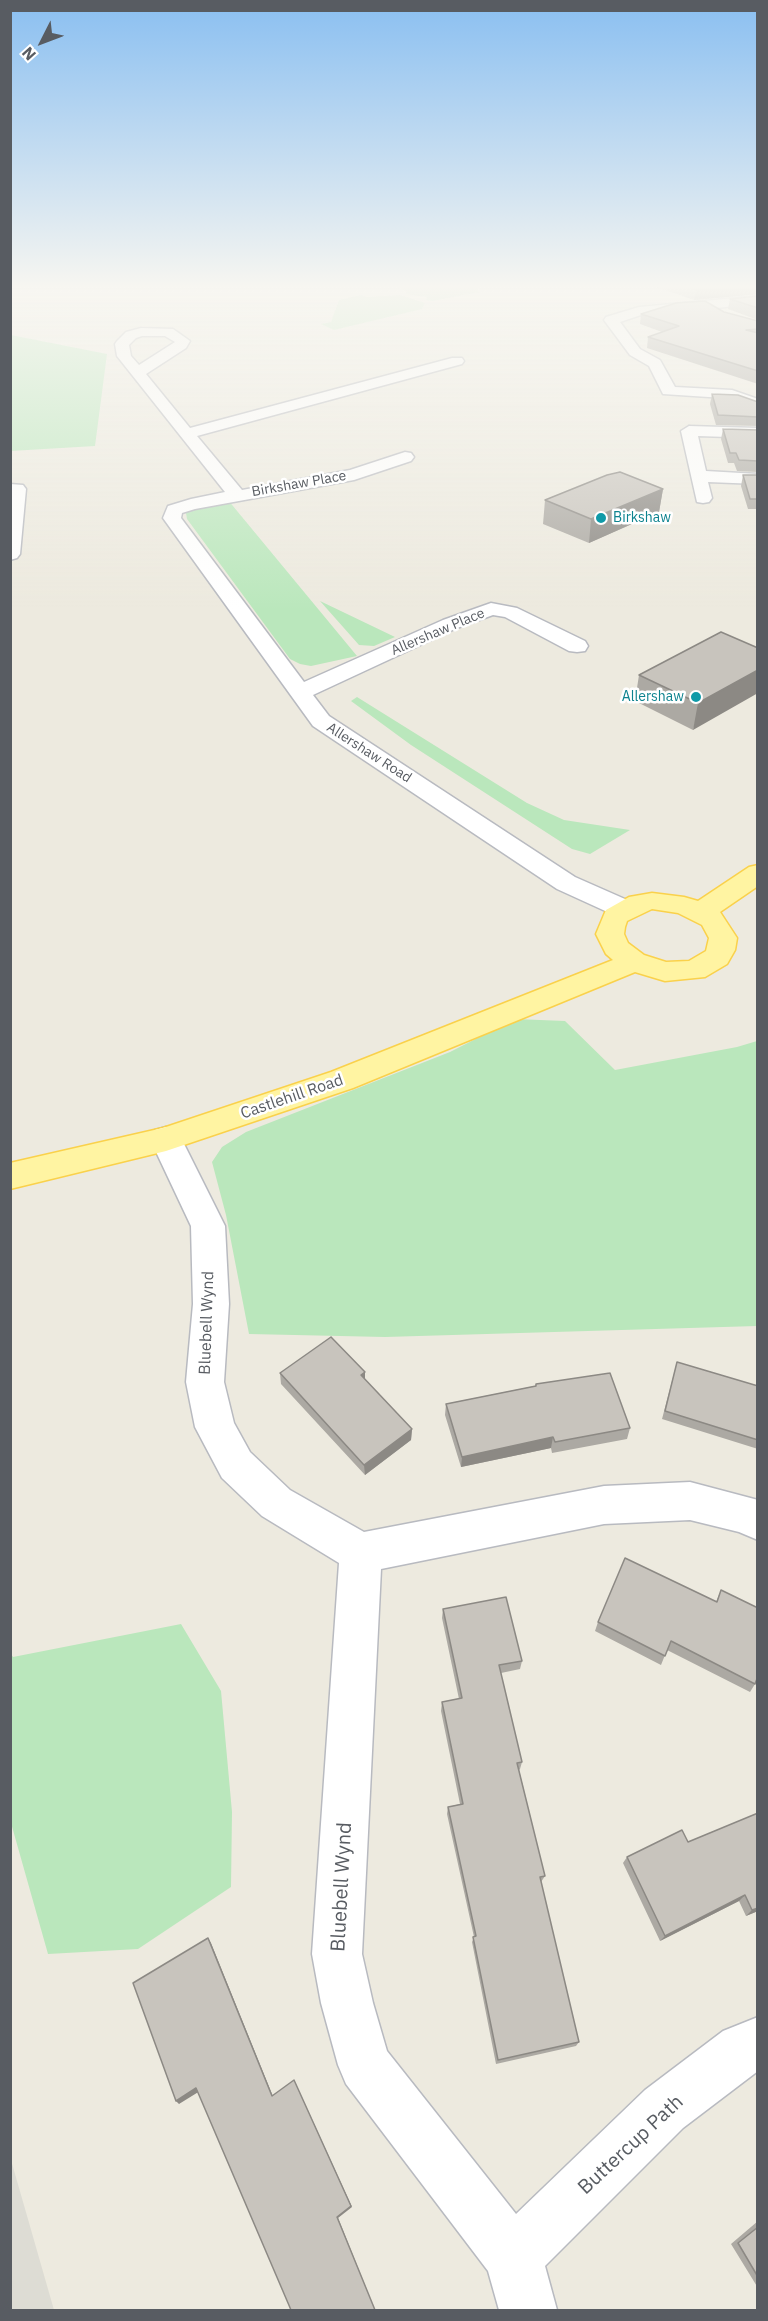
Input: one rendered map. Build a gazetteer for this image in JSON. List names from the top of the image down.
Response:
{
  "streets": {
    "main road": ["Castlehill Road"],
    "street": [
      "Birkshaw Place",
      "Allershaw Place",
      "Allershaw Road",
      "Bluebell Wynd",
      "Buttercup Path"
    ]
  },
  "crossings": [
    ["Birkshaw Place", "Allershaw Road"],
    ["Allershaw Place", "Allershaw Road"],
    ["Allershaw Road", "Castlehill Road"],
    ["Castlehill Road", "Bluebell Wynd"],
    ["Bluebell Wynd", "Buttercup Path"]
  ],
  "places": ["Birkshaw", "Allershaw"],
  "north": "bottom left"
}
